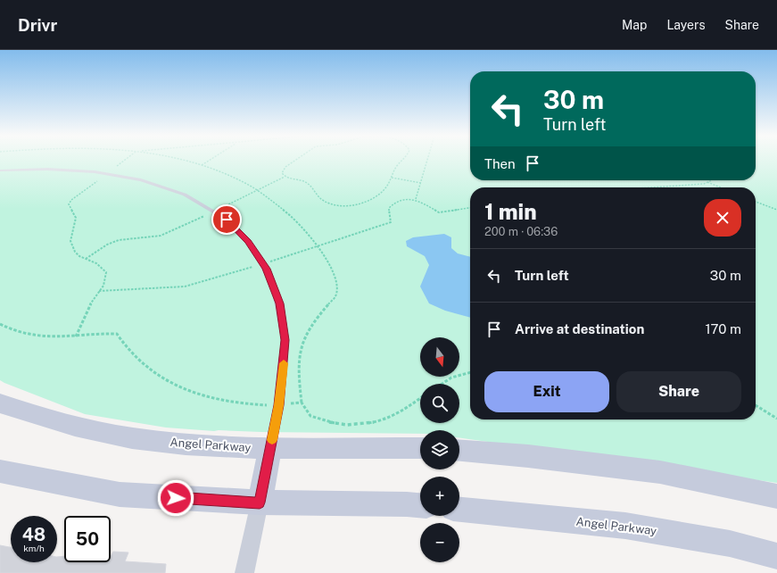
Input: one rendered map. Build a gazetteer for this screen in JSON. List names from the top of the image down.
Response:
{
  "streets": {
    "main road": ["Angel Parkway"]
  },
  "north": "bottom",
  "page": {
    "header": "Drivr",
    "nav": ["Map", "Layers", "Share"],
    "turn": ["30 m", "Turn left"],
    "then": "Then",
    "heading": ["1 min", "200 m · 06:36"],
    "list": [
      {
        "name": "Turn left",
        "value": "30 m"
      },
      {
        "name": "Arrive at destination",
        "value": "170 m"
      }
    ],
    "map_buttons": ["+", "−"],
    "buttons": ["Exit", "Share"],
    "speed": "48 km/h",
    "limit": "50"
  }
}
